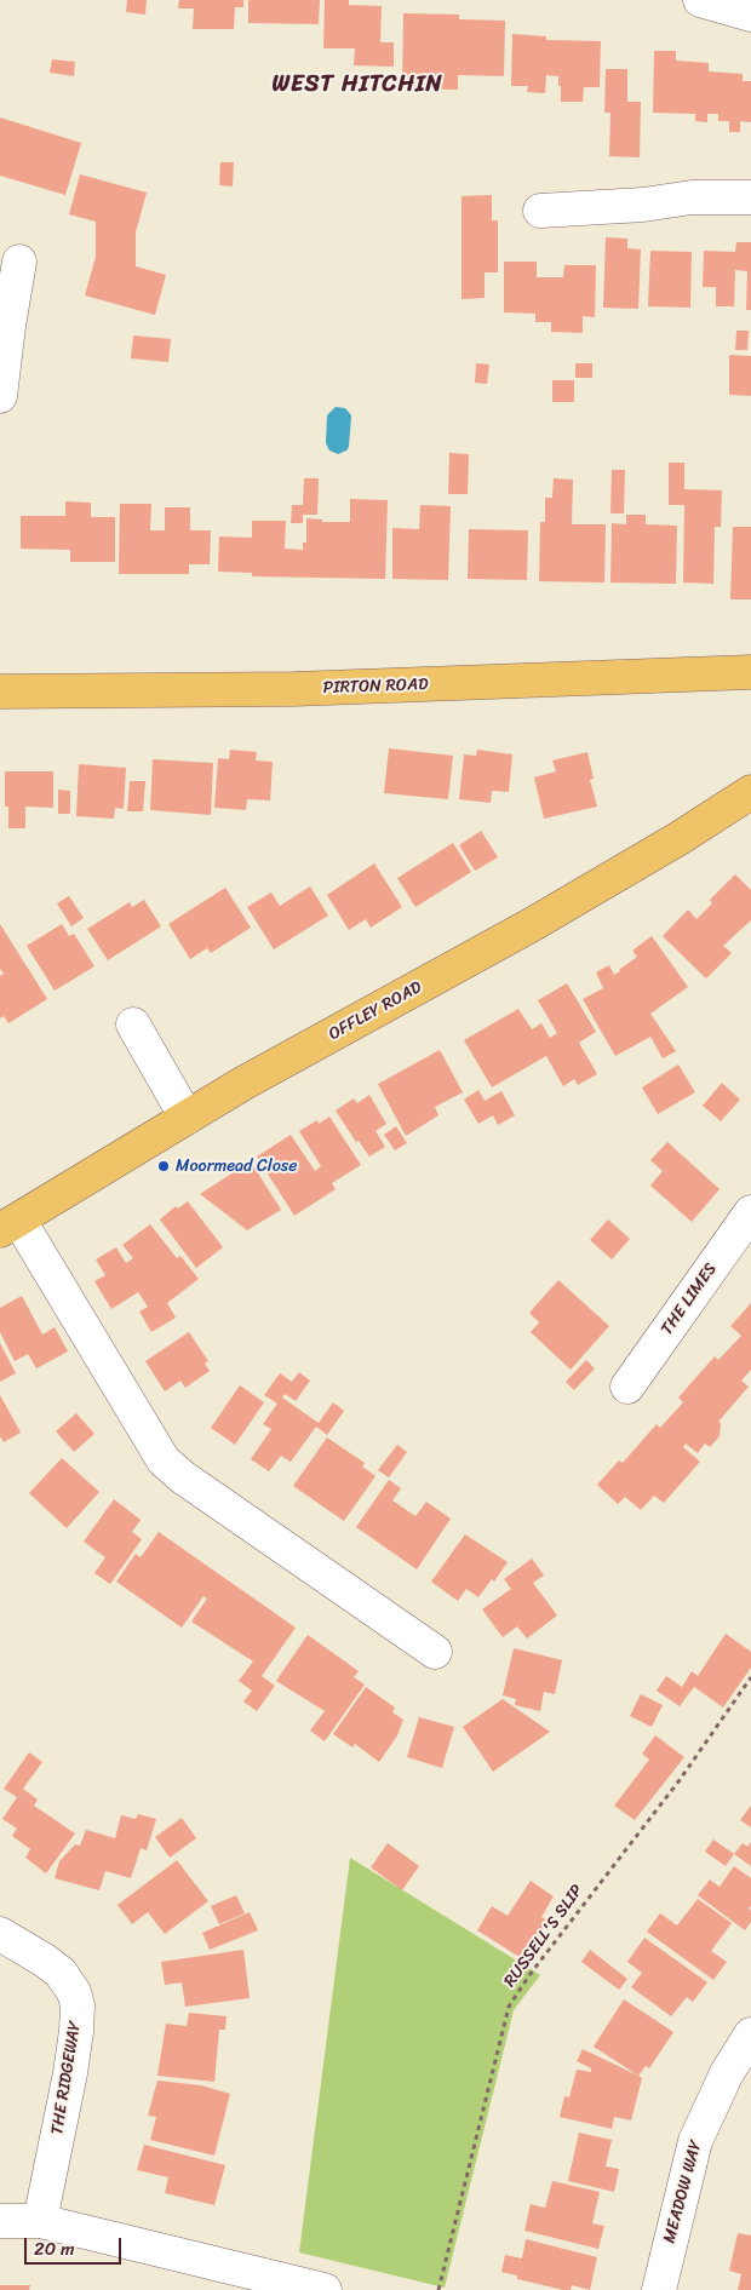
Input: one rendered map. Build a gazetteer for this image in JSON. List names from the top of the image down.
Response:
{
  "streets": {
    "main road": ["PIRTON ROAD", "OFFLEY ROAD"],
    "street": ["THE LIMES", "THE RIDGEWAY", "MEADOW WAY"],
    "path": ["RUSSELL'S SLIP"]
  },
  "districts": ["WEST HITCHIN"],
  "places": ["Moormead Close"],
  "scale_bar": "20 m"
}
